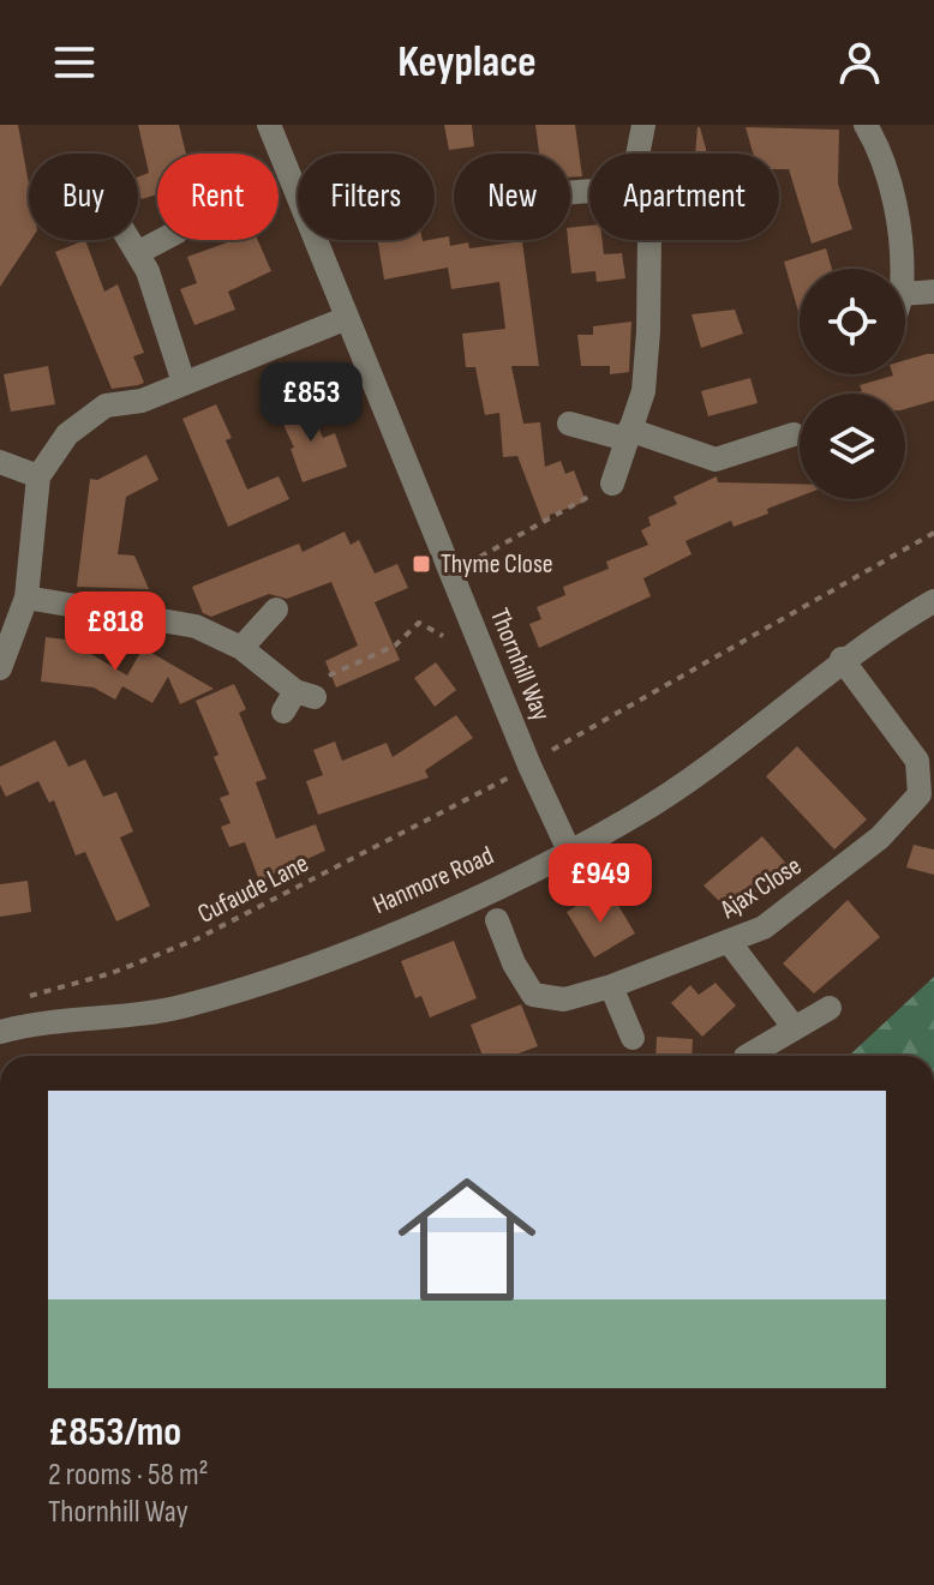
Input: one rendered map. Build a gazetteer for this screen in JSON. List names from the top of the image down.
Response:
{
  "streets": {
    "street": ["Thornhill Way", "Hanmore Road", "Ajax Close"],
    "path": ["Cufaude Lane"]
  },
  "crossings": [
    ["Thornhill Way", "Hanmore Road"],
    ["Hanmore Road", "Ajax Close"]
  ],
  "places": {
    "transit": ["Thyme Close"]
  },
  "page": {
    "header": "Keyplace",
    "chip": [
      "Buy",
      "Rent",
      "Filters",
      "New",
      "Apartment"
    ],
    "price": ["£853", "£818", "£949"],
    "list": [
      {
        "name": "£853/mo",
        "note": "2 rooms · 58 m² · Thornhill Way"
      }
    ]
  }
}
